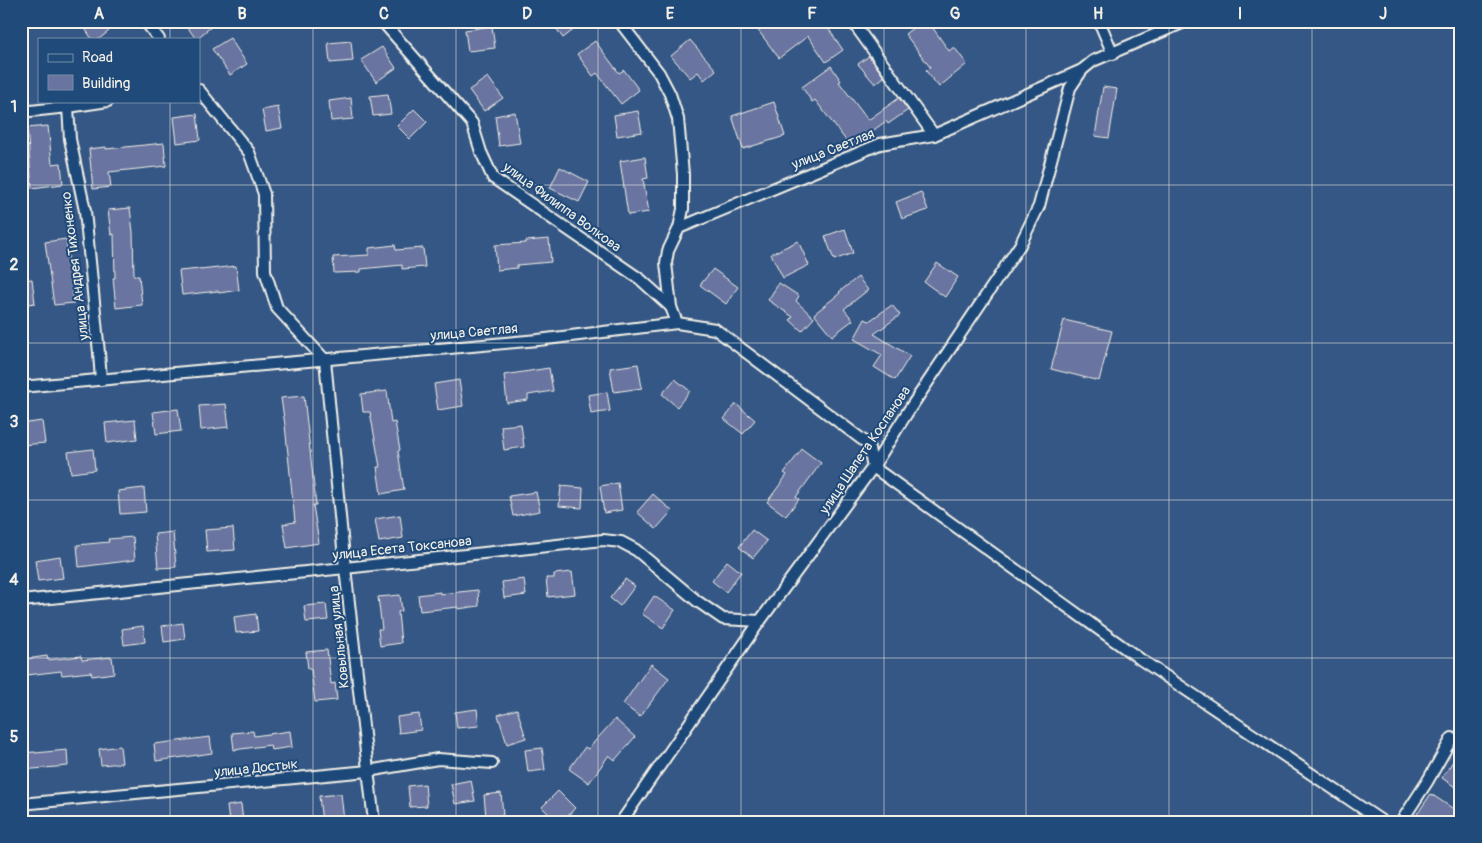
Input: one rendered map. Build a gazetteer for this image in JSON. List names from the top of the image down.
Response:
{
  "streets": {
    "street": [
      "улица Светлая",
      "улица Филиппа Волкова",
      "улица Андрея Тихоненко",
      "улица Шапета Коспанова",
      "улица Есета Токсанова",
      "Ковыльная улица",
      "улица Достык"
    ]
  },
  "crossings": [
    ["улица Светлая", "улица Андрея Тихоненко"],
    ["улица Светлая", "улица Шапета Коспанова"],
    ["улица Светлая", "Ковыльная улица"],
    ["улица Шапета Коспанова", "улица Есета Токсанова"],
    ["улица Есета Токсанова", "Ковыльная улица"],
    ["Ковыльная улица", "улица Достык"]
  ],
  "legend": ["Road", "Building"],
  "grid": {
    "columns": [
      "A",
      "B",
      "C",
      "D",
      "E",
      "F",
      "G",
      "H",
      "I",
      "J"
    ],
    "rows": [
      "1",
      "2",
      "3",
      "4",
      "5"
    ]
  }
}
